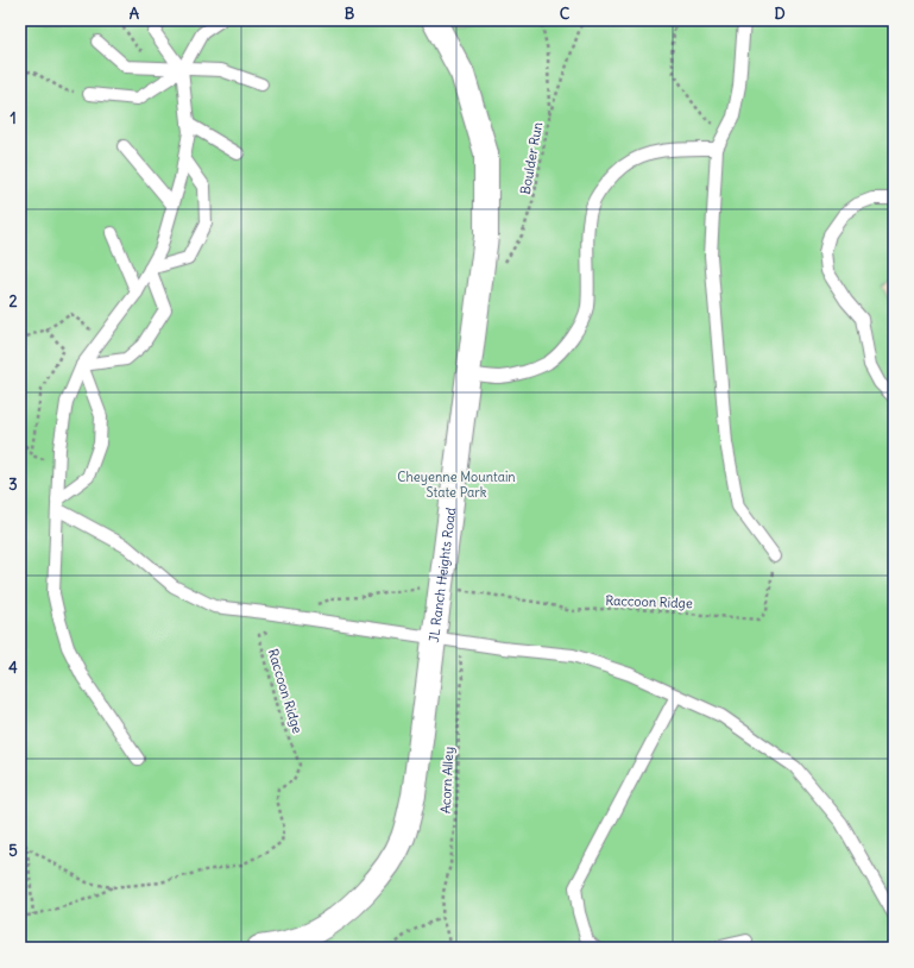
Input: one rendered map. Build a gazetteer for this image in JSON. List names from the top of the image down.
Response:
{
  "streets": {
    "street": ["JL Ranch Heights Road"],
    "path": ["Boulder Run", "Raccoon Ridge", "Acorn Alley"]
  },
  "crossings": [
    ["Boulder Run", "JL Ranch Heights Road"],
    ["JL Ranch Heights Road", "Raccoon Ridge"]
  ],
  "parks": ["Cheyenne Mountain State Park"],
  "grid": {
    "columns": [
      "A",
      "B",
      "C",
      "D"
    ],
    "rows": [
      "1",
      "2",
      "3",
      "4",
      "5"
    ]
  }
}
